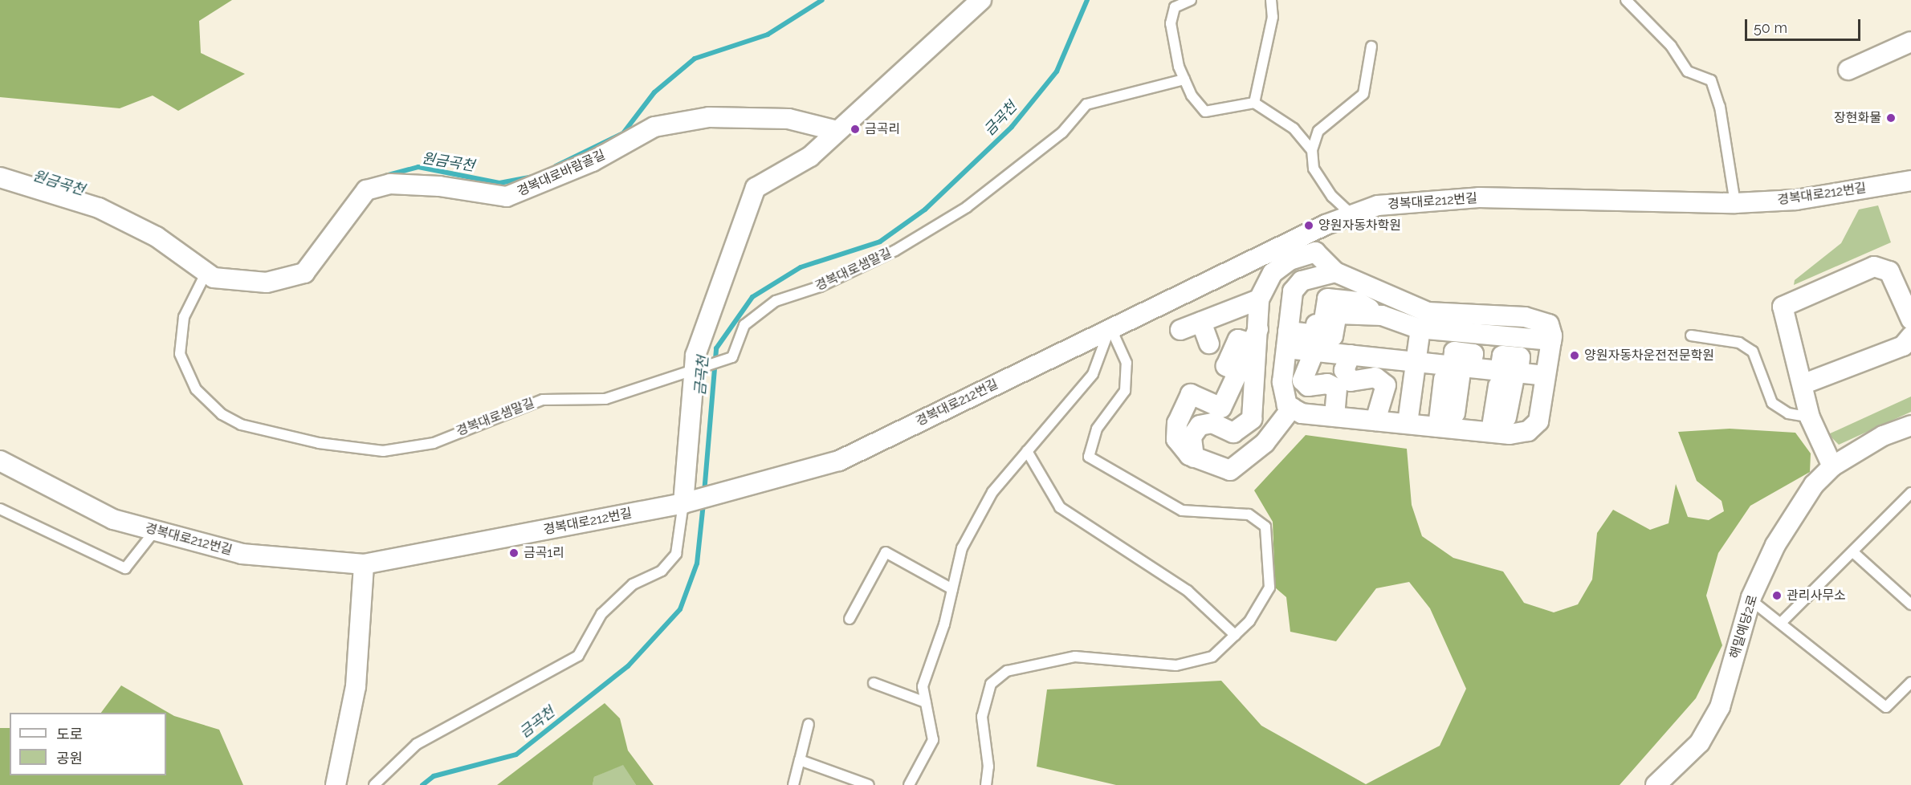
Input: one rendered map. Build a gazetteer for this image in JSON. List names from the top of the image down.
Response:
{
  "streets": {
    "street": ["경복대로바람골길", "경복대로212번길", "해밀예당2로"],
    "lane": ["경복대로샘말길"]
  },
  "crossings": [
    ["경복대로바람골길", "경복대로샘말길"]
  ],
  "water": ["금곡천", "원금곡천"],
  "places": [
    "장현화물",
    "금곡리",
    "양원자동차학원",
    "양원자동차운전전문학원",
    "금곡1리",
    "관리사무소"
  ],
  "legend": ["도로", "공원"],
  "scale_bar": "50 m"
}
